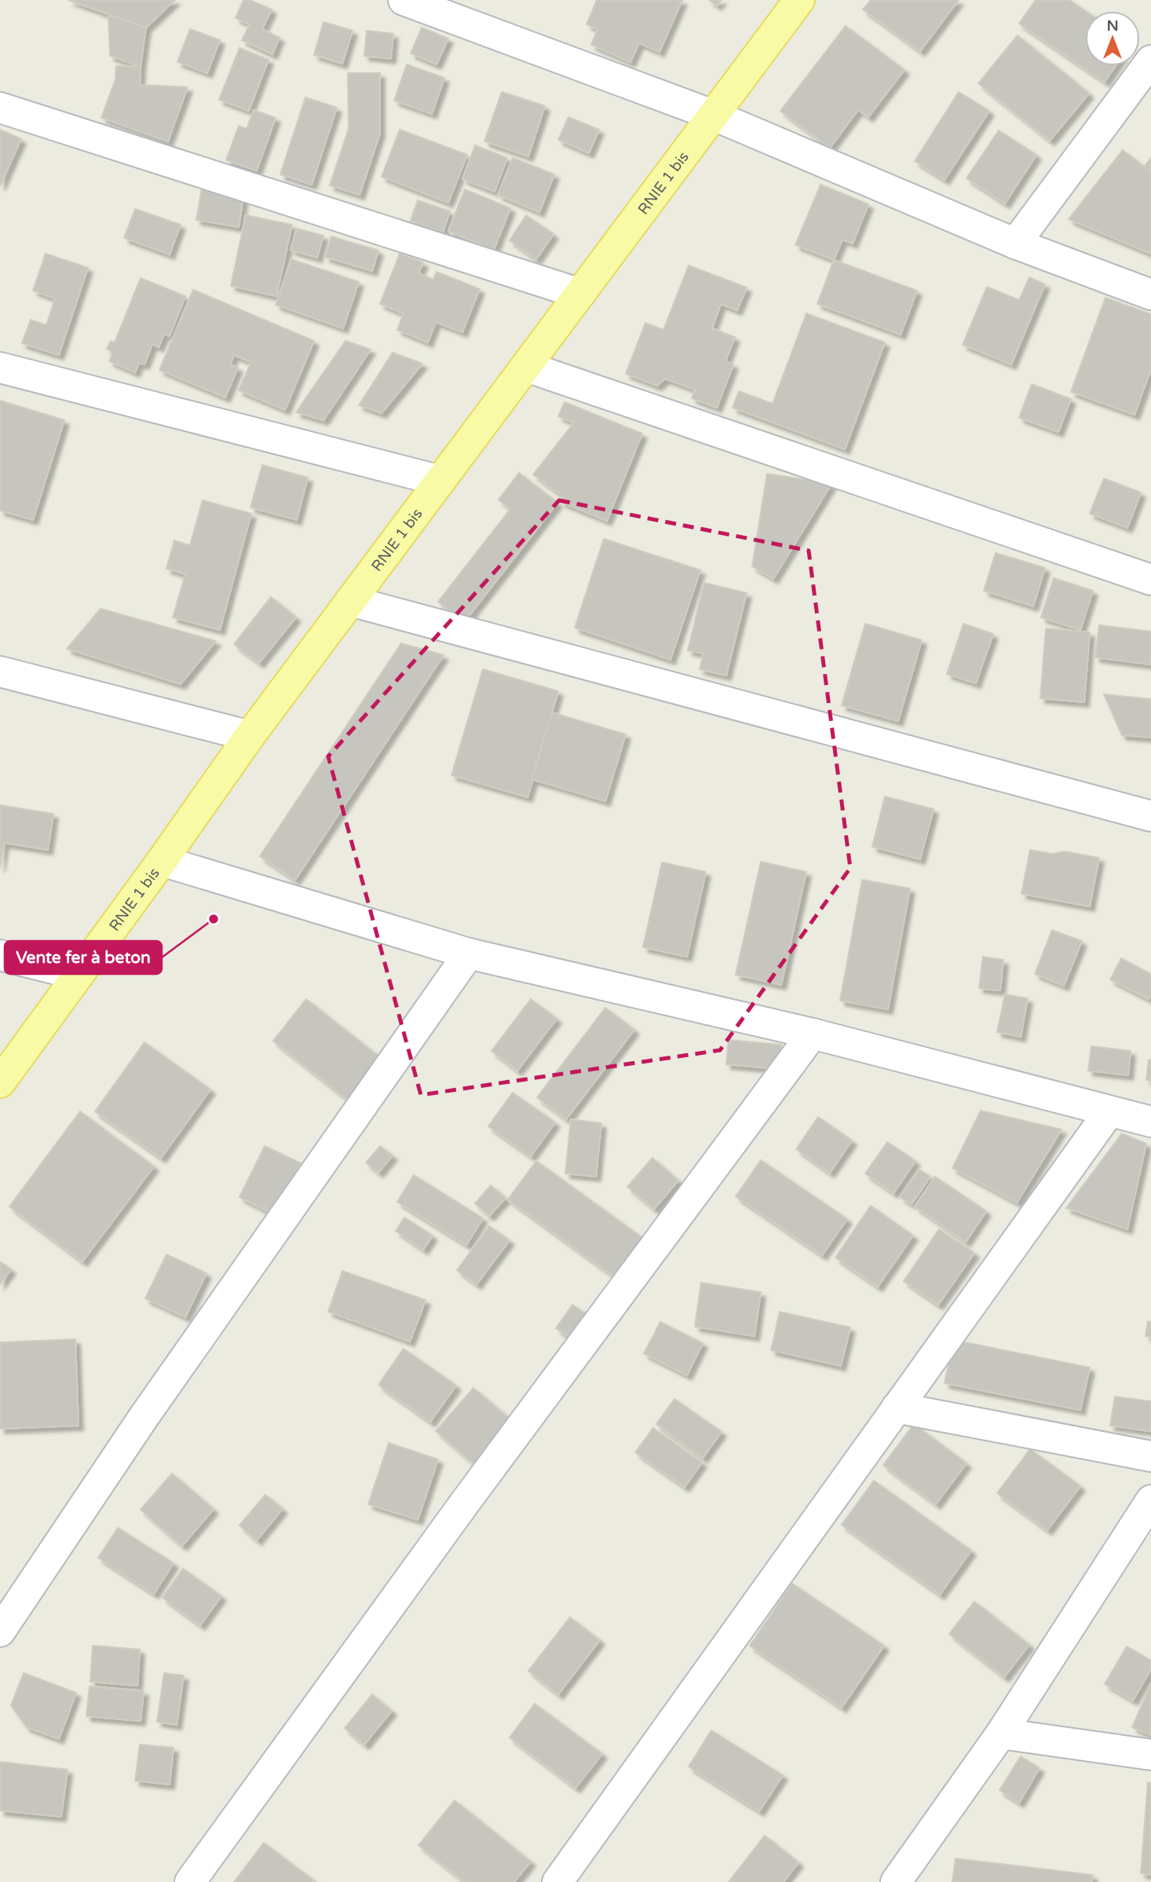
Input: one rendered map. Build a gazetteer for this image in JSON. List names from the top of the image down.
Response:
{
  "streets": {
    "main road": ["RNIE 1 bis"]
  },
  "places": ["Vente fer à beton"],
  "north": "top"
}
